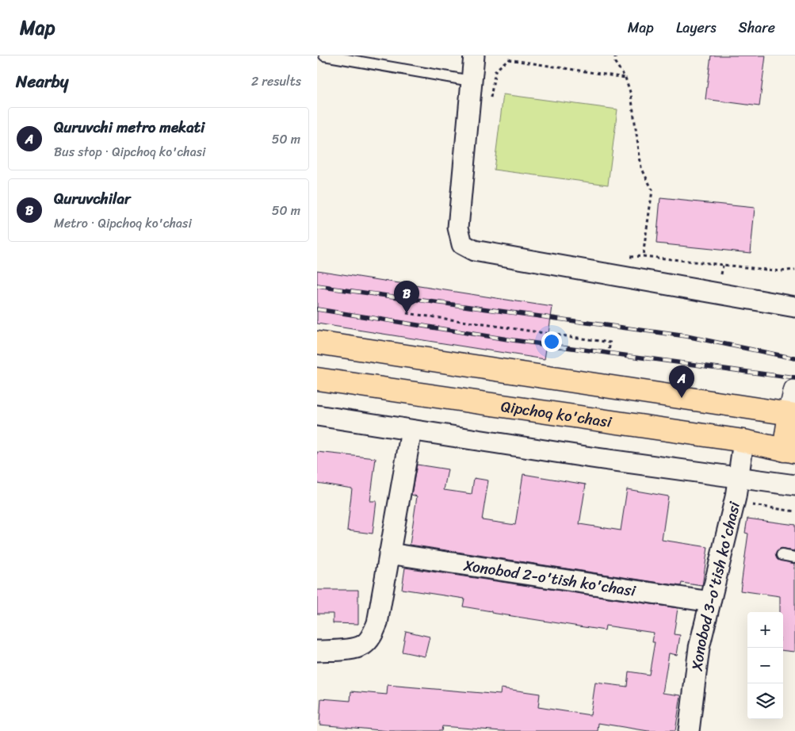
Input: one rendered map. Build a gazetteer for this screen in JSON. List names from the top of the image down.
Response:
{
  "streets": {
    "main road": ["Qipchoq ko'chasi"],
    "street": ["Xonobod 2-o'tish ko'chasi", "Xonobod 3-o'tish ko'chasi"]
  },
  "crossings": [
    ["Qipchoq ko'chasi", "Xonobod 3-o'tish ko'chasi"],
    ["Xonobod 2-o'tish ko'chasi", "Xonobod 3-o'tish ko'chasi"]
  ],
  "page": {
    "header": "Map",
    "nav": ["Map", "Layers", "Share"],
    "heading": ["Nearby", "2 results"],
    "list": [
      {
        "mark": "A",
        "name": "Quruvchi metro mekati",
        "note": "Bus stop · Qipchoq ko'chasi",
        "value": "50 m"
      },
      {
        "mark": "B",
        "name": "Quruvchilar",
        "note": "Metro · Qipchoq ko'chasi",
        "value": "50 m"
      }
    ],
    "pins": ["B", "A"],
    "map_buttons": ["+", "−"]
  }
}
